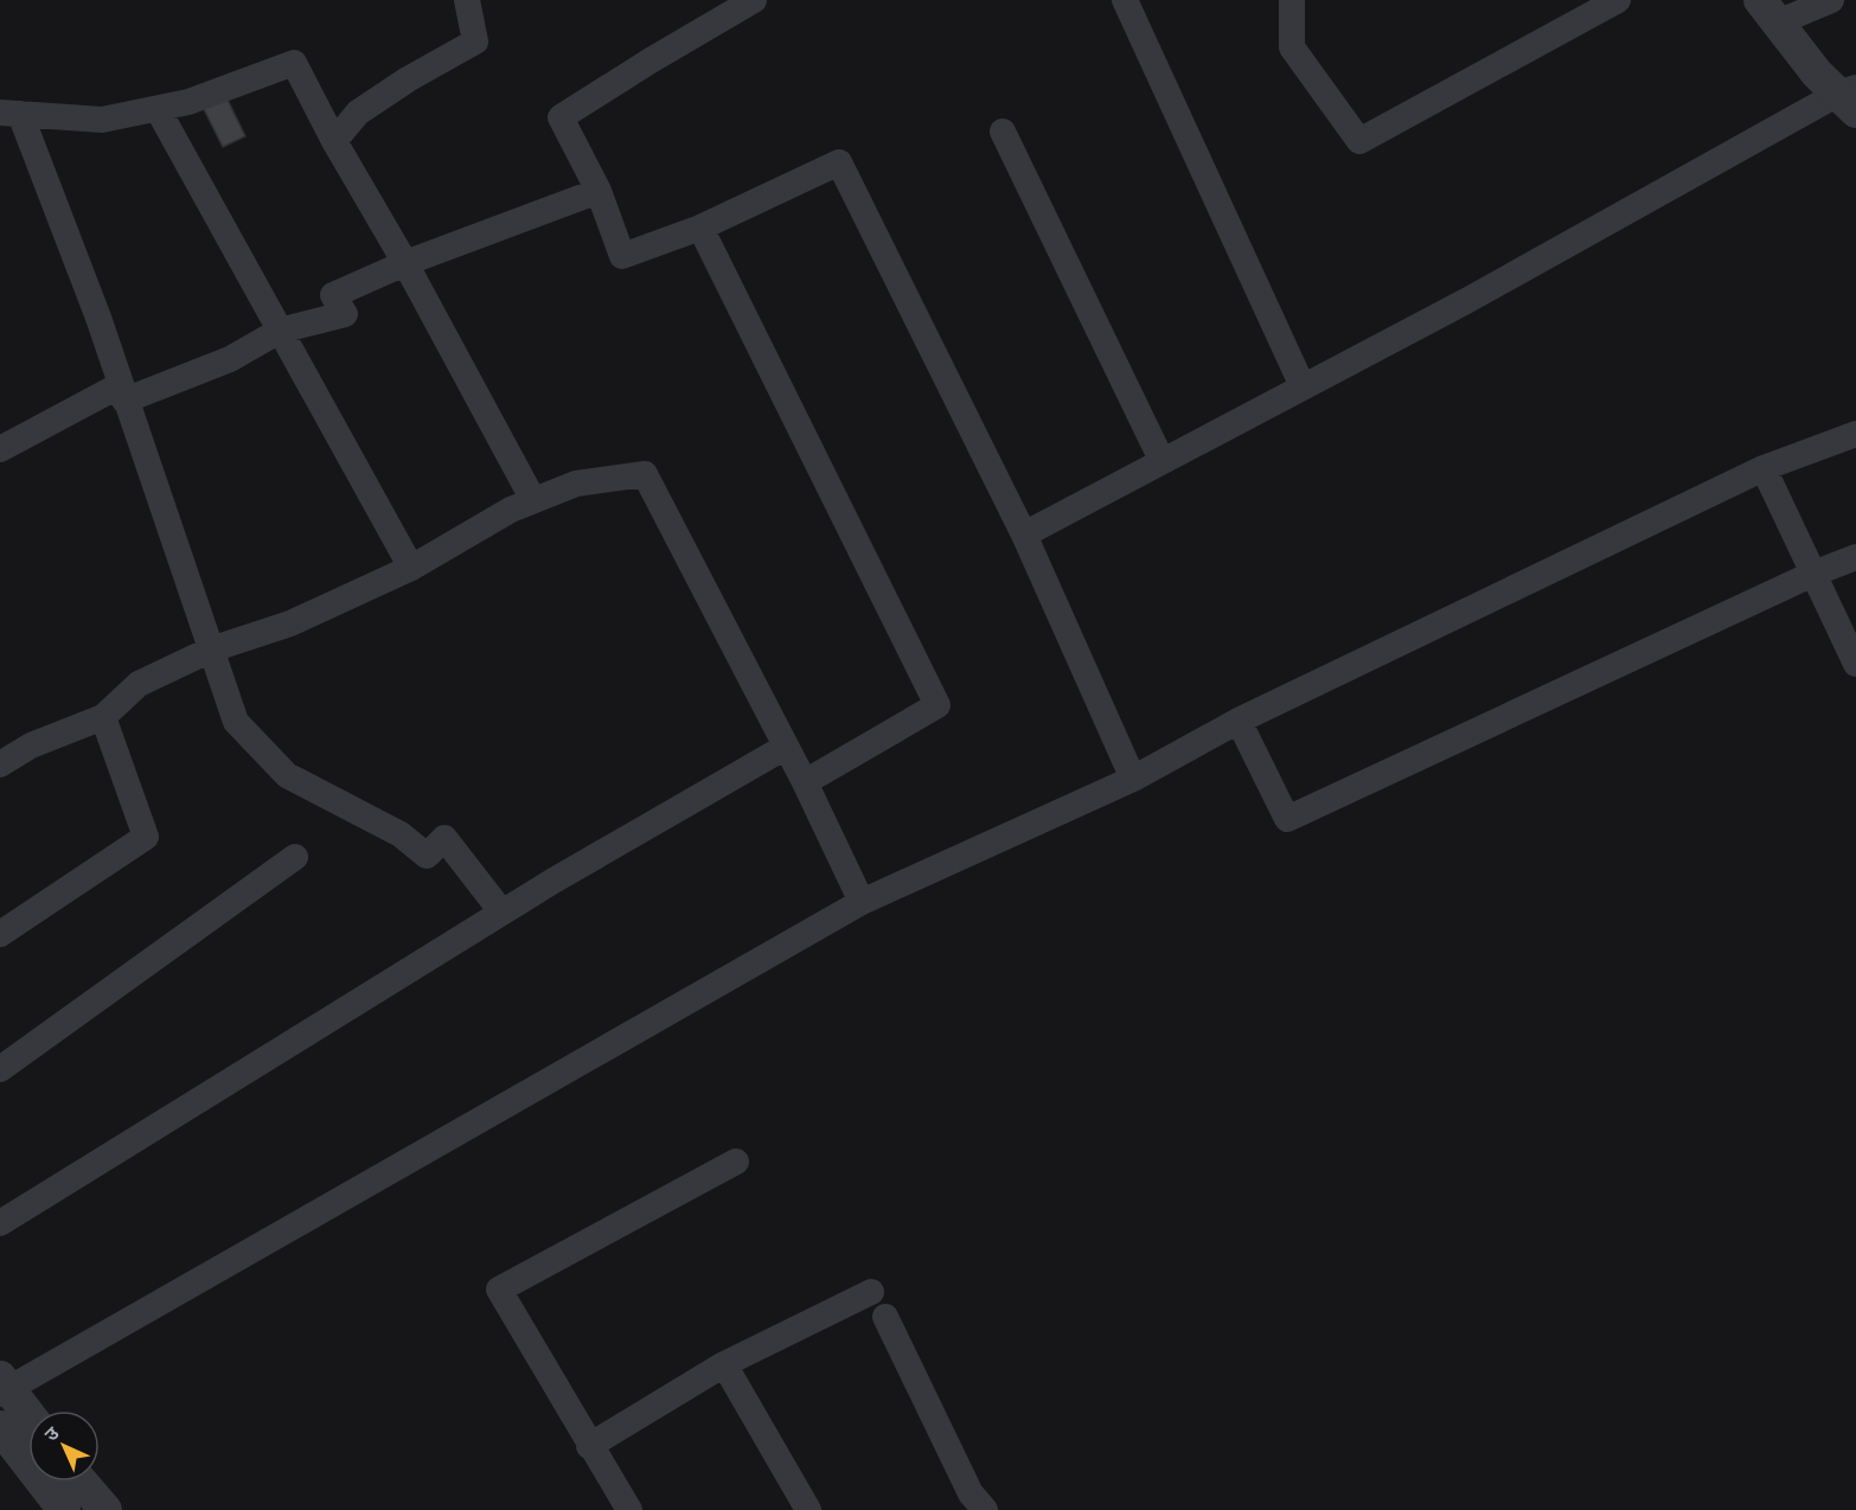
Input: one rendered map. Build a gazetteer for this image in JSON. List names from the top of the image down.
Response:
{
  "north": "top left"
}
